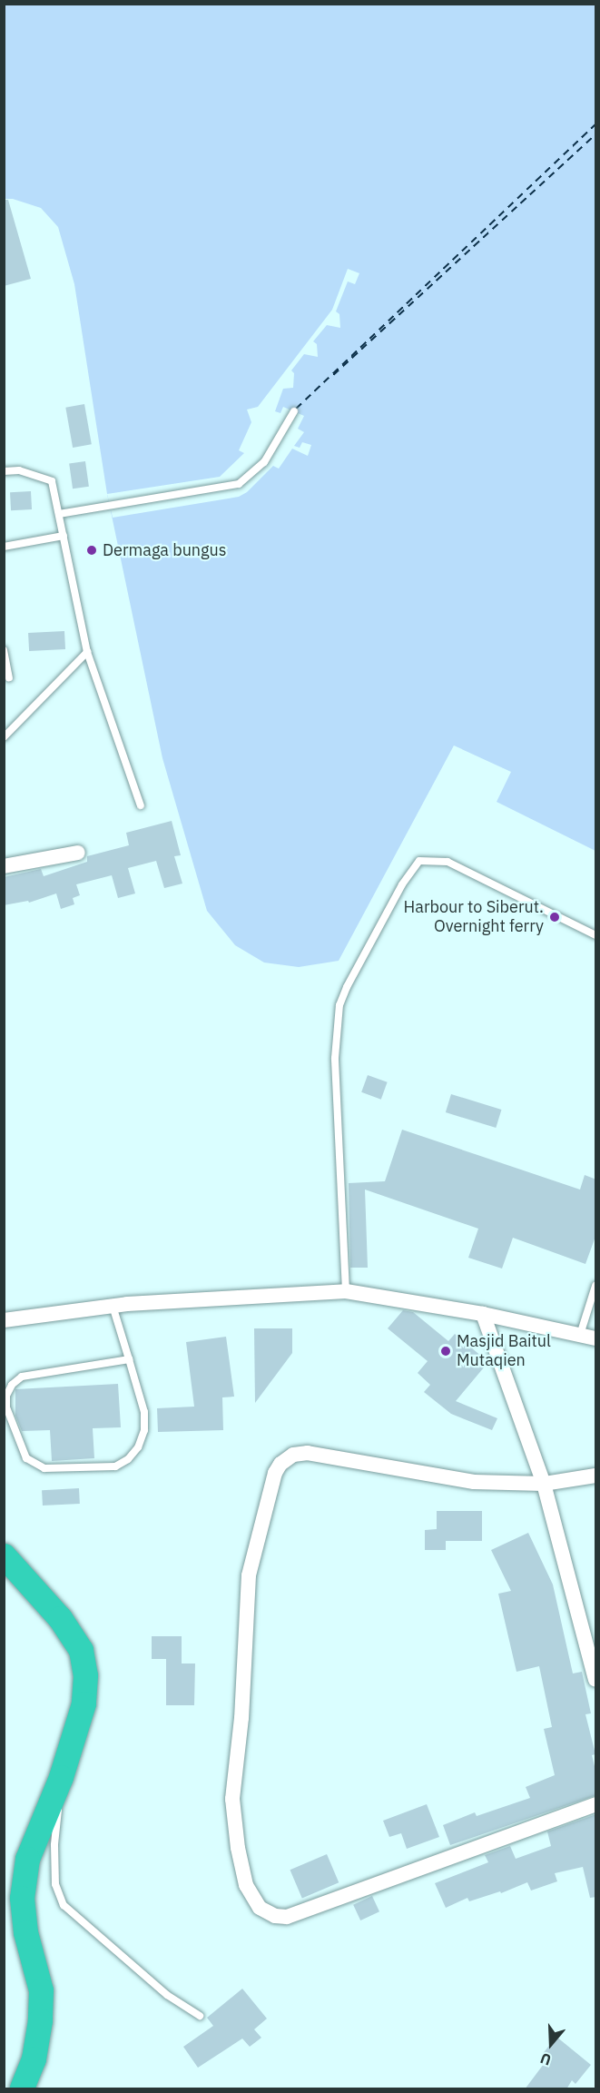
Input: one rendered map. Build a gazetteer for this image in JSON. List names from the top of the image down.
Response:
{
  "places": ["Dermaga bungus", "Harbour to Siberut. Overnight ferry", "Masjid Baitul Mutaqien"],
  "north": "bottom"
}
